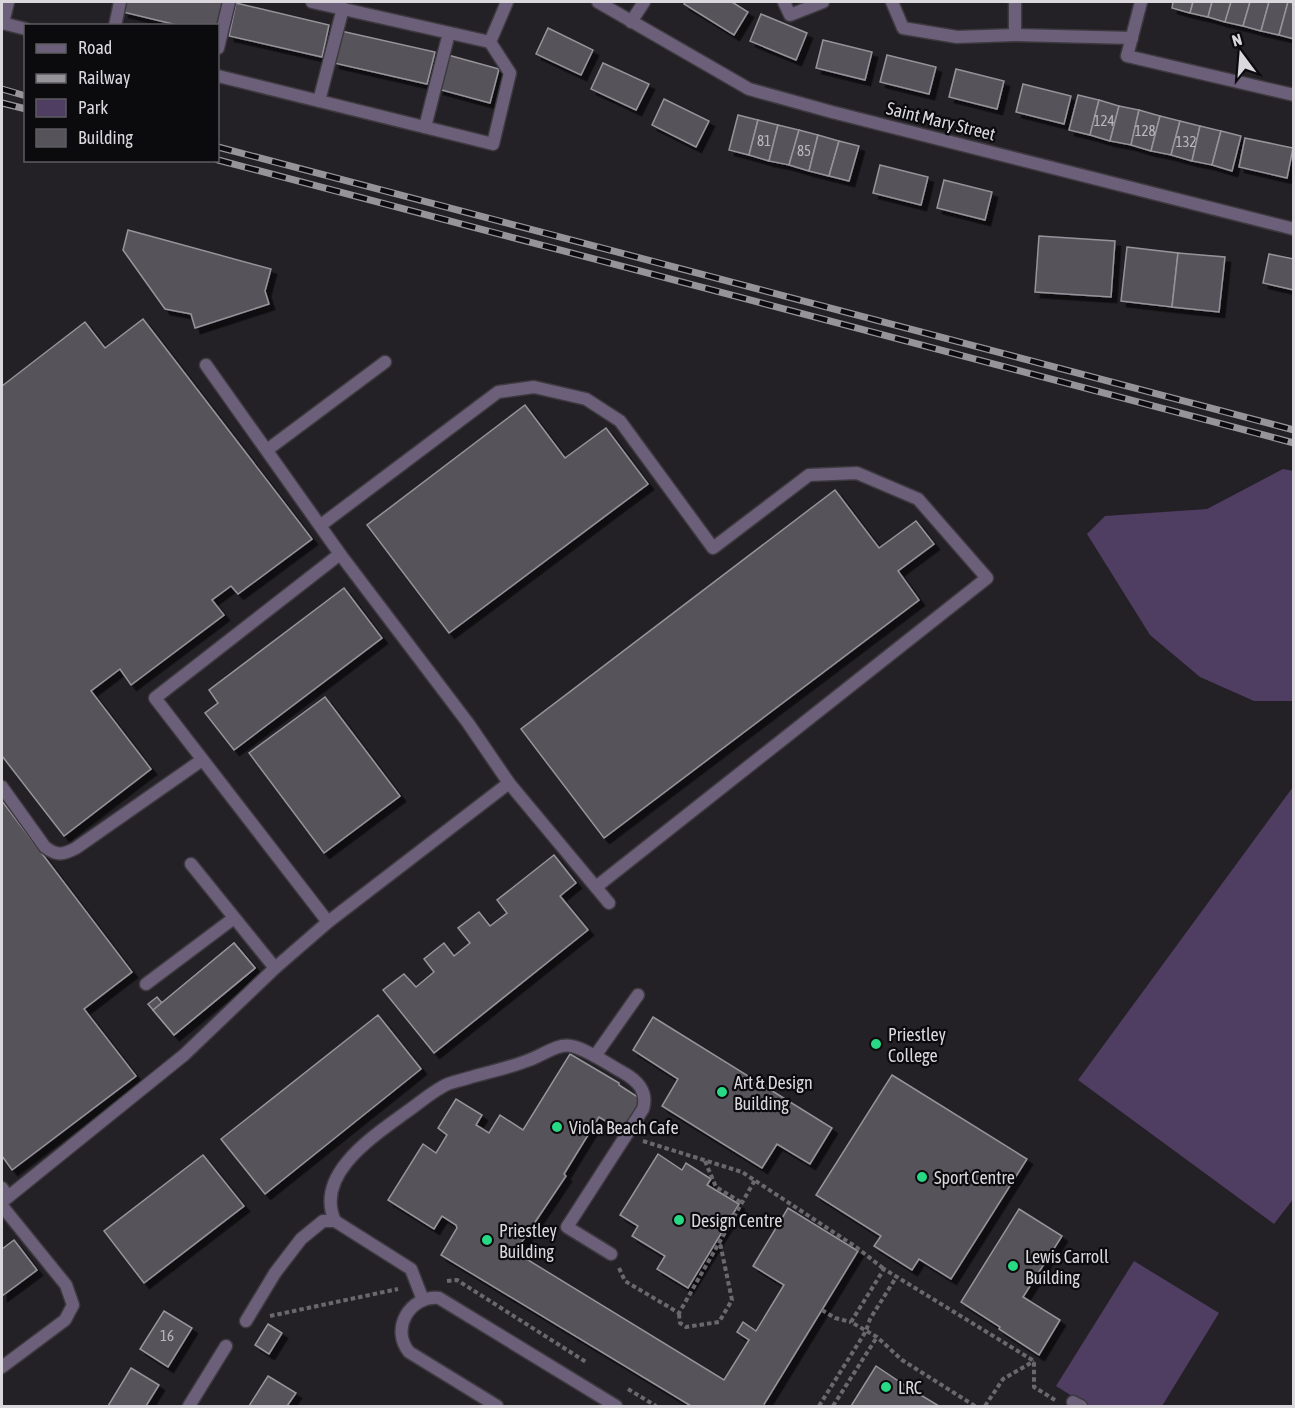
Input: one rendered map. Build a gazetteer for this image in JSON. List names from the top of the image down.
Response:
{
  "streets": {
    "street": ["Saint Mary Street"]
  },
  "places": [
    "Priestley College",
    "Art & Design Building",
    "Viola Beach Cafe",
    "Sport Centre",
    "Design Centre",
    "Priestley Building",
    "Lewis Carroll Building",
    "LRC"
  ],
  "house_numbers": [
    "124",
    "128",
    "81",
    "132",
    "85",
    "16"
  ],
  "legend": [
    "Road",
    "Railway",
    "Park",
    "Building"
  ],
  "north": "top"
}
